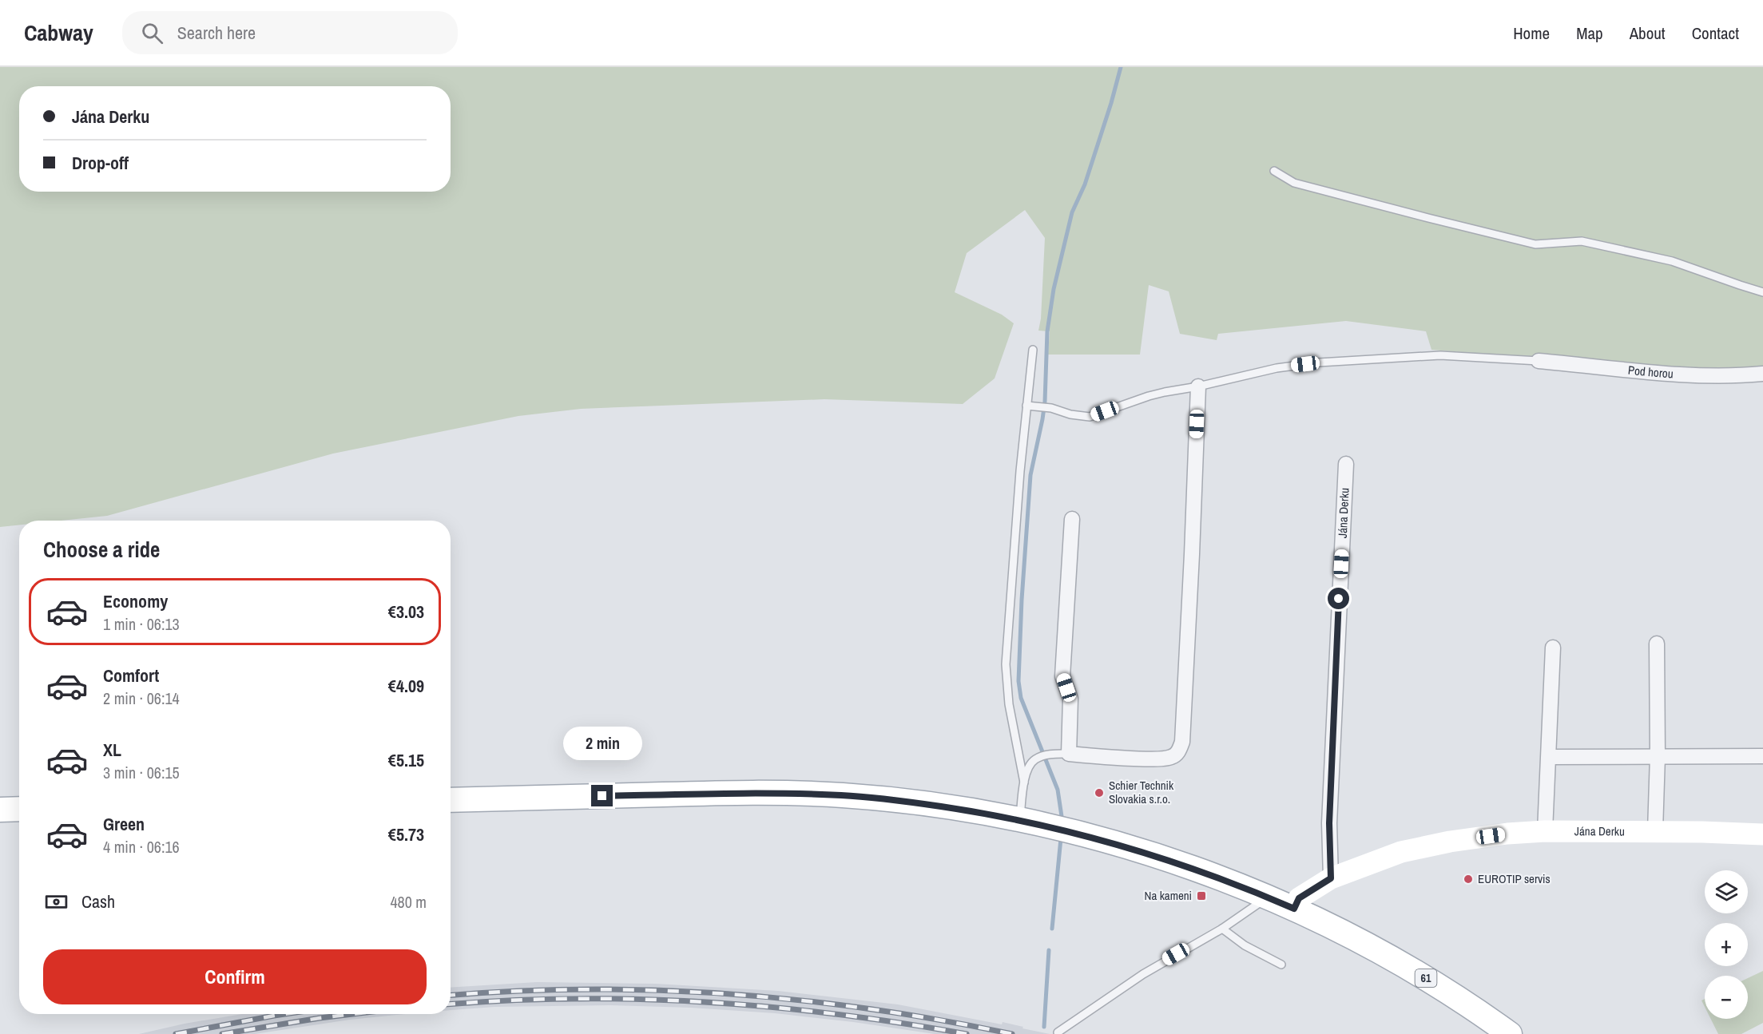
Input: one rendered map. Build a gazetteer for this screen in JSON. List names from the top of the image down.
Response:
{
  "streets": {
    "main road": ["61"],
    "street": ["Pod horou", "Jána Derku"]
  },
  "crossings": [
    ["Jána Derku", "61"]
  ],
  "places": {
    "other": ["Schier Technik Slovakia s.r.o.", "EUROTIP servis"],
    "transit": ["Na kameni"]
  },
  "page": {
    "header": "Cabway",
    "search": "Search here",
    "nav": [
      "Home",
      "Map",
      "About",
      "Contact"
    ],
    "banner": ["Jána Derku", "Drop-off"],
    "heading": "Choose a ride",
    "list": [
      {
        "name": "Economy",
        "note": "1 min · 06:13",
        "value": "€3.03"
      },
      {
        "name": "Comfort",
        "note": "2 min · 06:14",
        "value": "€4.09"
      },
      {
        "name": "XL",
        "note": "3 min · 06:15",
        "value": "€5.15"
      },
      {
        "name": "Green",
        "note": "4 min · 06:16",
        "value": "€5.73"
      }
    ],
    "bubble": "2 min",
    "map_buttons": ["+", "−"],
    "pay": ["Cash", "480 m"],
    "buttons": "Confirm"
  }
}
